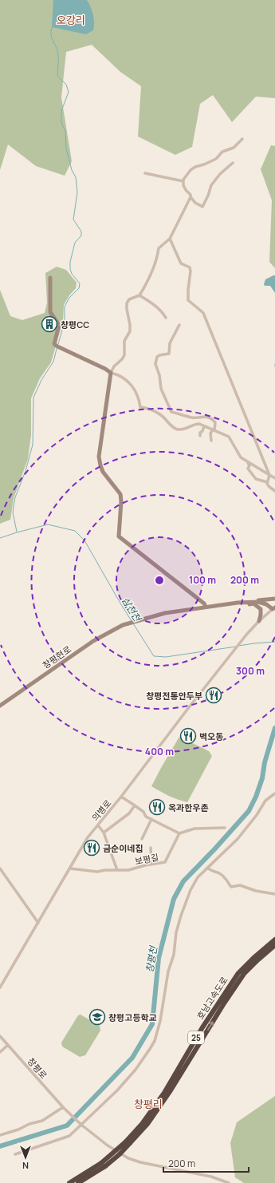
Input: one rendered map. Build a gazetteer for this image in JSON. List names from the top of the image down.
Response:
{
  "streets": {
    "highway": ["호남고속도로", "25"],
    "street": [
      "창평현로",
      "의병로",
      "보평길",
      "창평로"
    ]
  },
  "crossings": [
    ["의병로", "보평길"]
  ],
  "districts": ["오강리", "창평리"],
  "water": ["삼천천", "창평천"],
  "places": {
    "building": ["창평CC"],
    "restaurant": [
      "창평전통안두부",
      "벽오동",
      "옥과한우촌",
      "금순이네집"
    ],
    "school or university": ["창평고등학교"]
  },
  "scale_bar": "200 m",
  "north": "bottom",
  "rings": [
    "100 m",
    "200 m",
    "300 m",
    "400 m"
  ]
}
